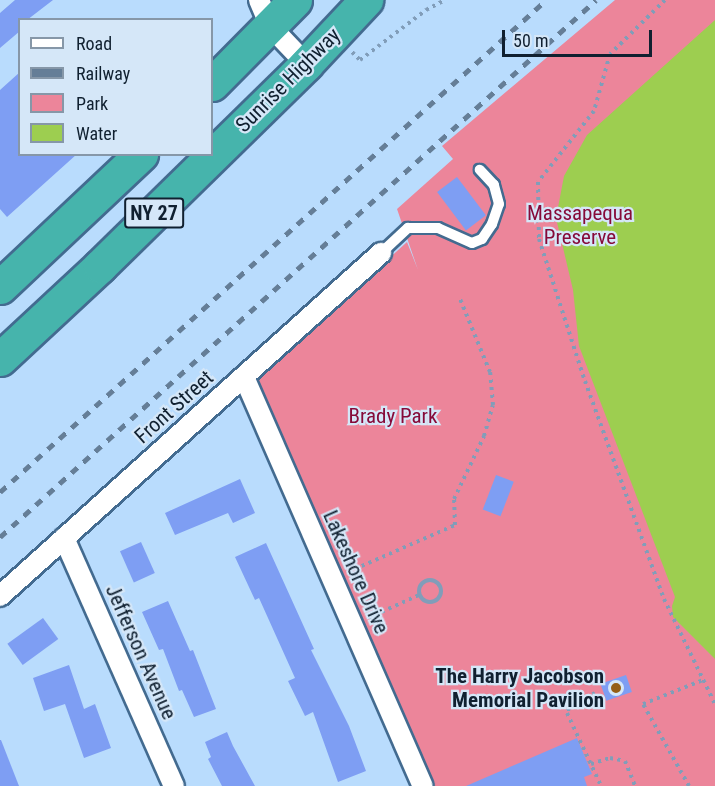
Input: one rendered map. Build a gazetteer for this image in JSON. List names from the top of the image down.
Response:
{
  "streets": {
    "highway": ["Sunrise Highway", "NY 27"],
    "street": ["Front Street", "Lakeshore Drive", "Jefferson Avenue"]
  },
  "crossings": [
    ["Front Street", "Lakeshore Drive"],
    ["Front Street", "Jefferson Avenue"]
  ],
  "parks": ["Massapequa Preserve", "Brady Park"],
  "places": ["The Harry Jacobson Memorial Pavilion"],
  "legend": [
    "Road",
    "Railway",
    "Park",
    "Water"
  ],
  "scale_bar": "50 m"
}
